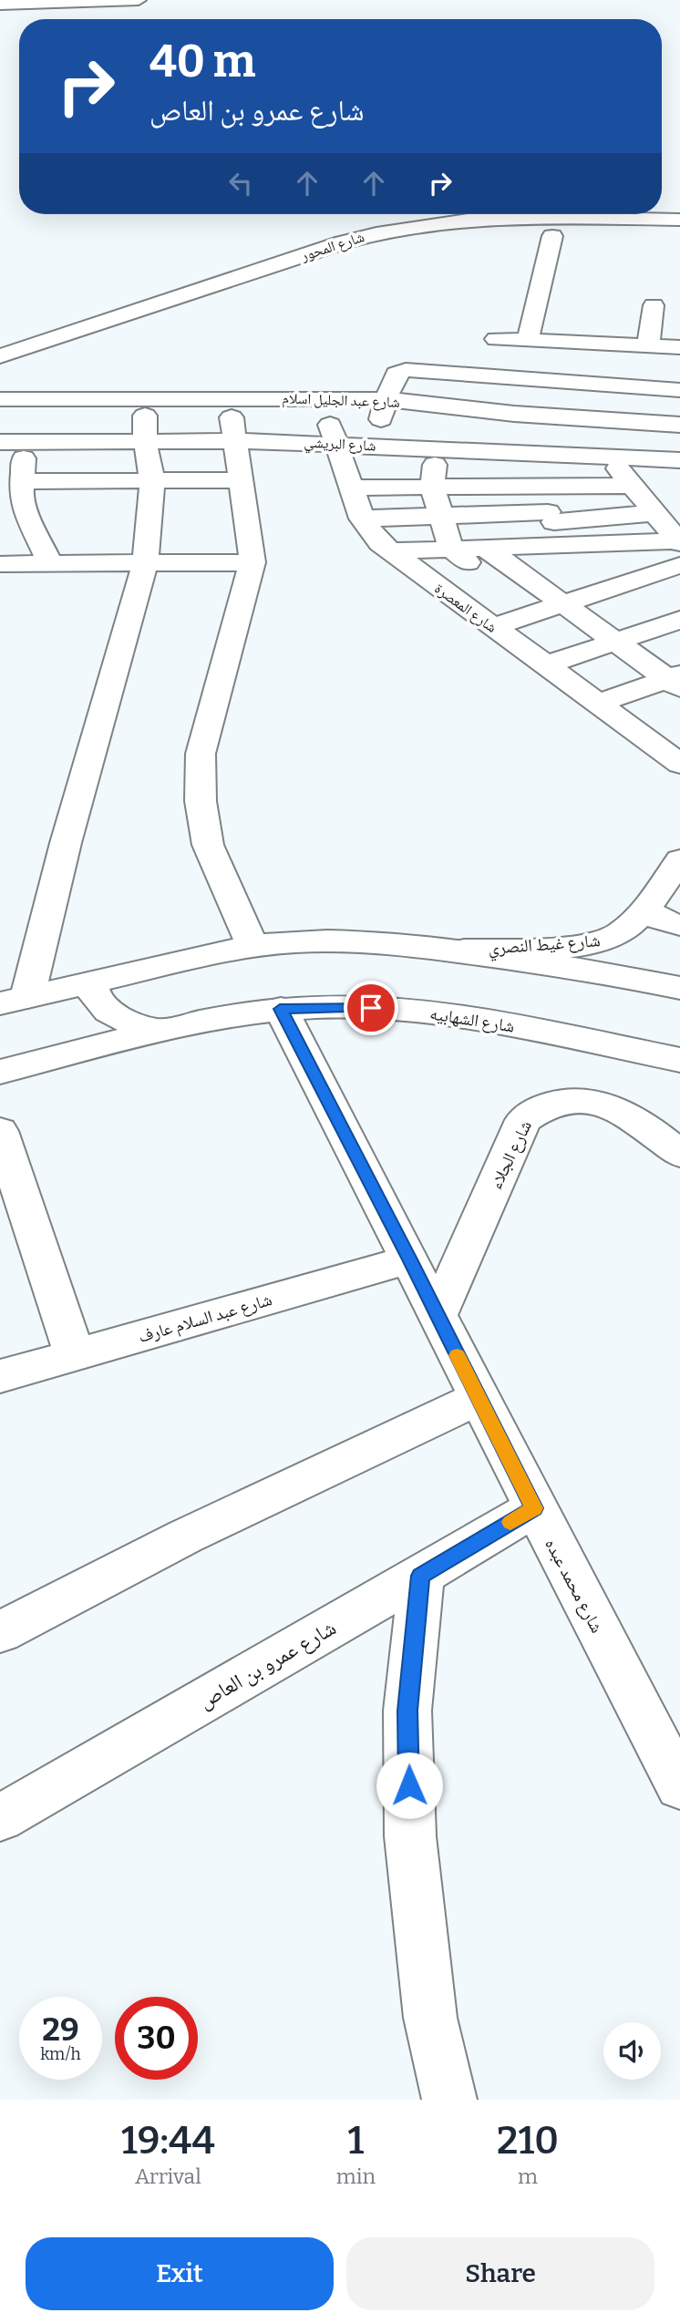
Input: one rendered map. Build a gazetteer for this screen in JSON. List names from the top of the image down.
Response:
{
  "streets": {
    "main road": [
      "شارع المحور",
      "شارع عبد الجليل اسلام",
      "شارع البريشي",
      "شارع المعصرة",
      "شارع غيط النصري",
      "شارع الشهابيه",
      "شارع الجلاء",
      "شارع عبد السلام عارف",
      "شارع محمد عبده",
      "شارع عمرو بن العاص"
    ]
  },
  "crossings": [
    ["شارع عبد الجليل اسلام", "شارع المعصرة"],
    ["شارع البريشي", "شارع المعصرة"],
    ["شارع الشهابيه", "شارع محمد عبده"],
    ["شارع الجلاء", "شارع محمد عبده"],
    ["شارع عبد السلام عارف", "شارع محمد عبده"],
    ["شارع محمد عبده", "شارع عمرو بن العاص"]
  ],
  "page": {
    "turn": ["40 m", "شارع عمرو بن العاص"],
    "speed": "29 km/h",
    "limit": "30",
    "eta": [
      "19:44",
      "Arrival",
      "1",
      "min",
      "210",
      "m"
    ],
    "buttons": ["Exit", "Share"]
  }
}
